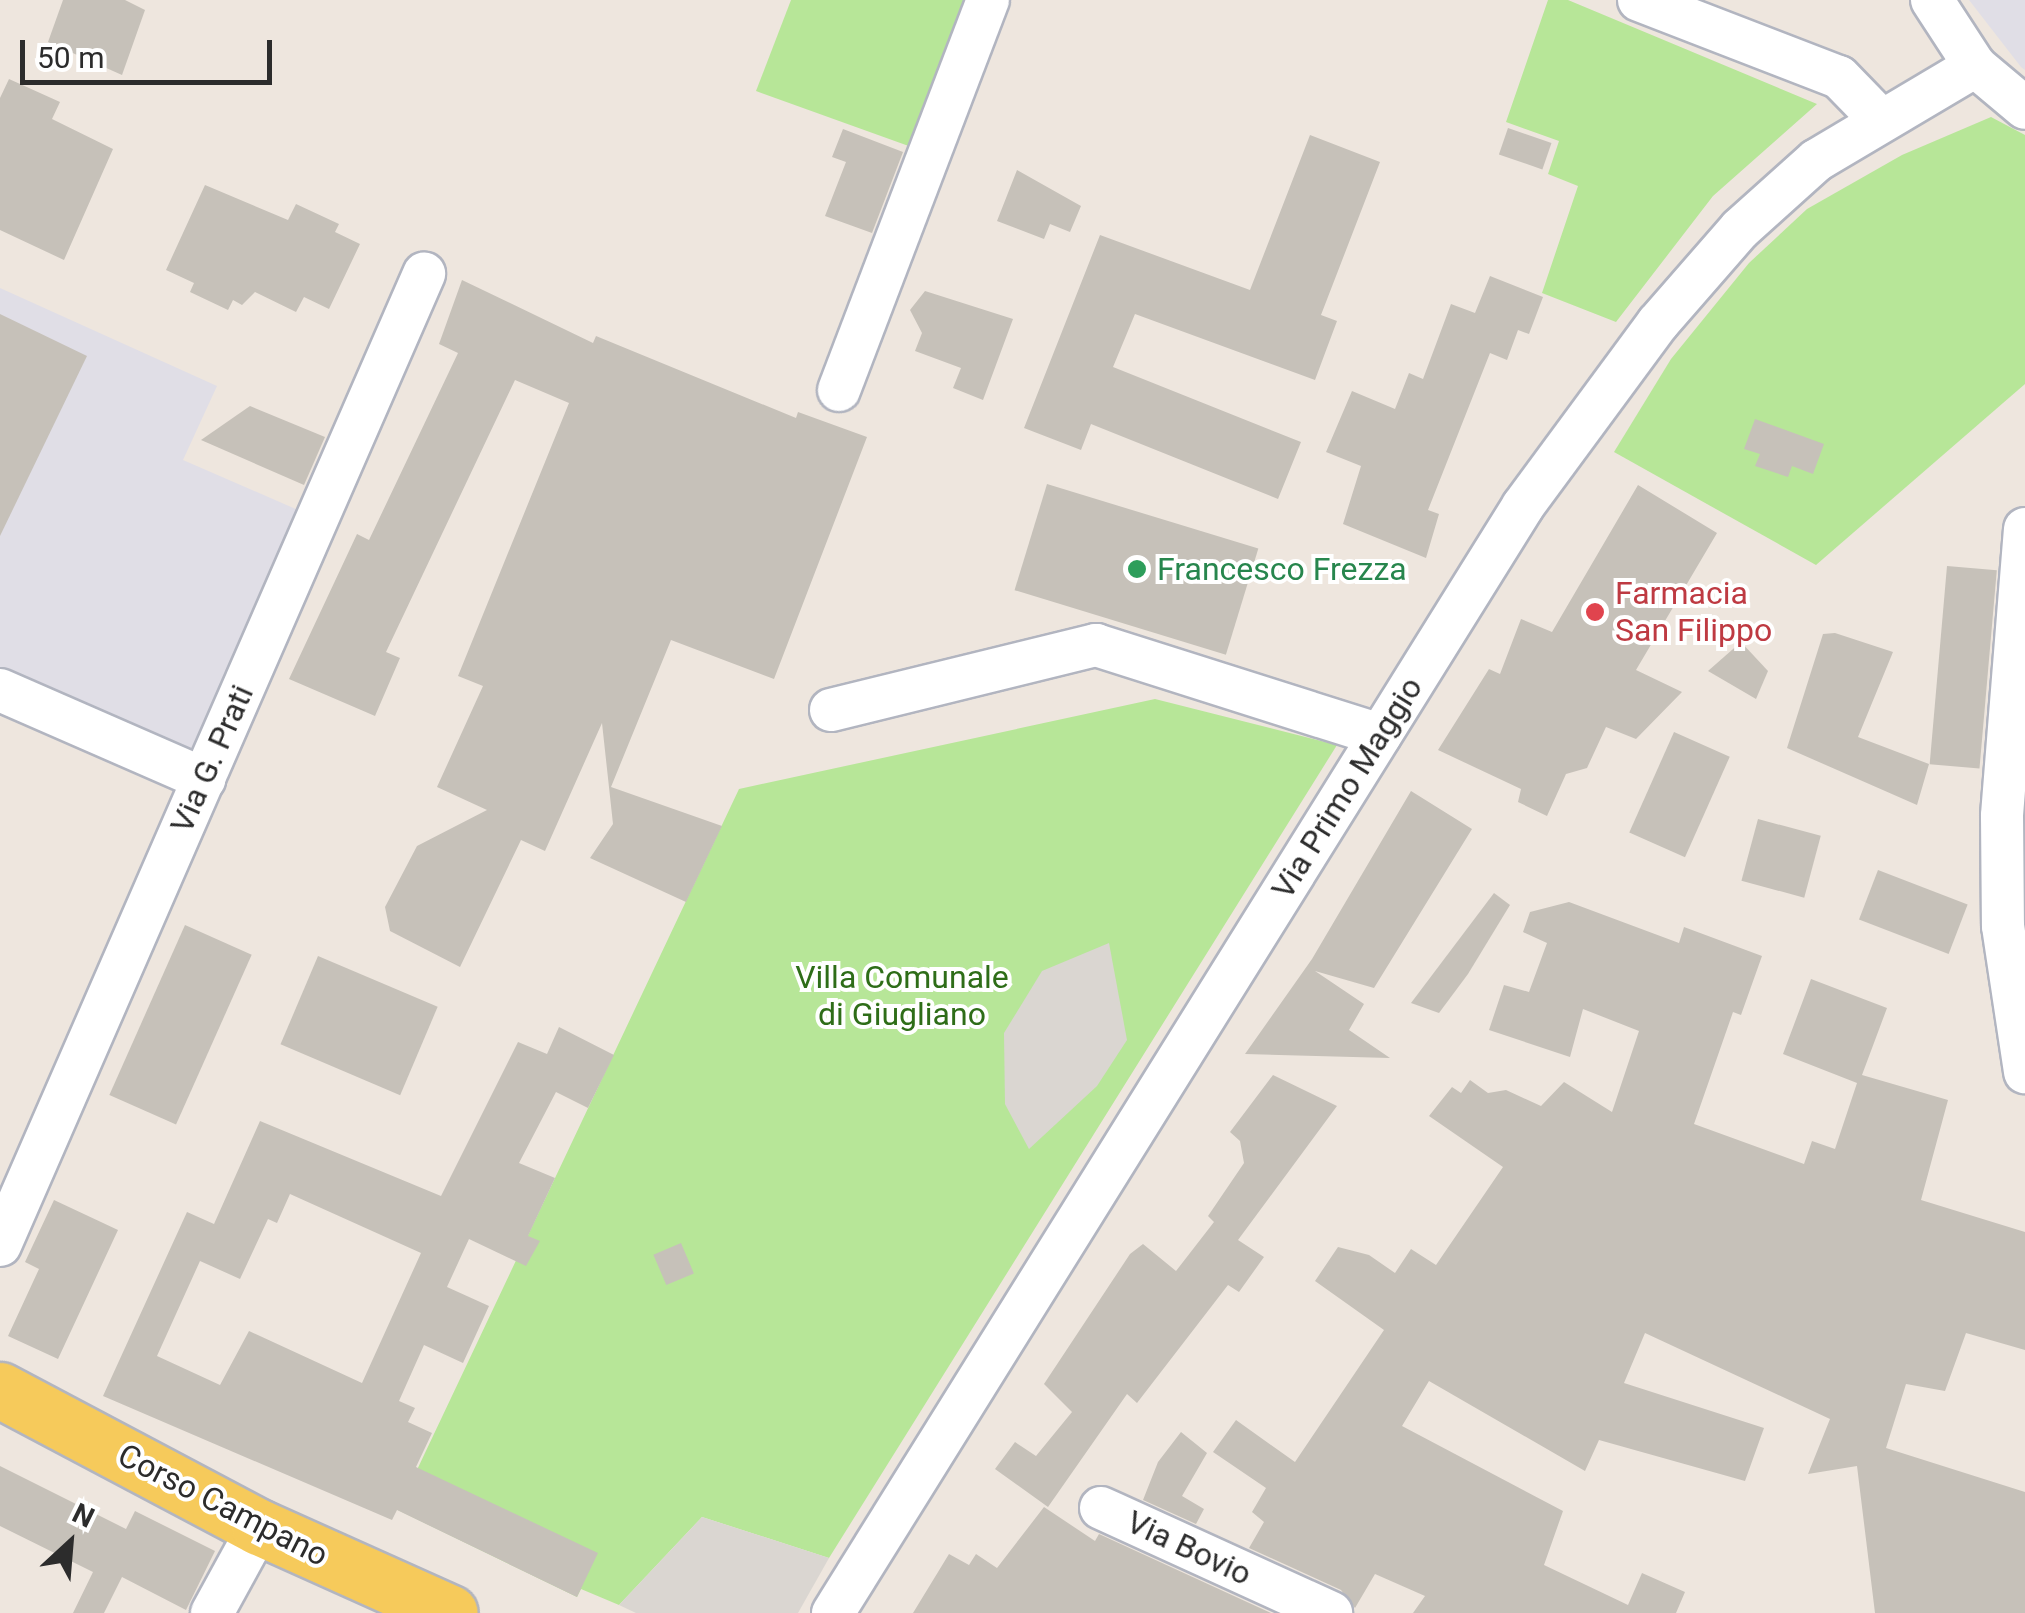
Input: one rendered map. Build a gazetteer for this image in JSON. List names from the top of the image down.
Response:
{
  "streets": {
    "main road": ["Corso Campano"],
    "street": ["Via G. Prati", "Via Primo Maggio", "Via Bovio"]
  },
  "parks": ["Villa Comunale di Giugliano"],
  "places": ["Francesco Frezza", "Farmacia San Filippo"],
  "scale_bar": "50 m",
  "north": "top right"
}
